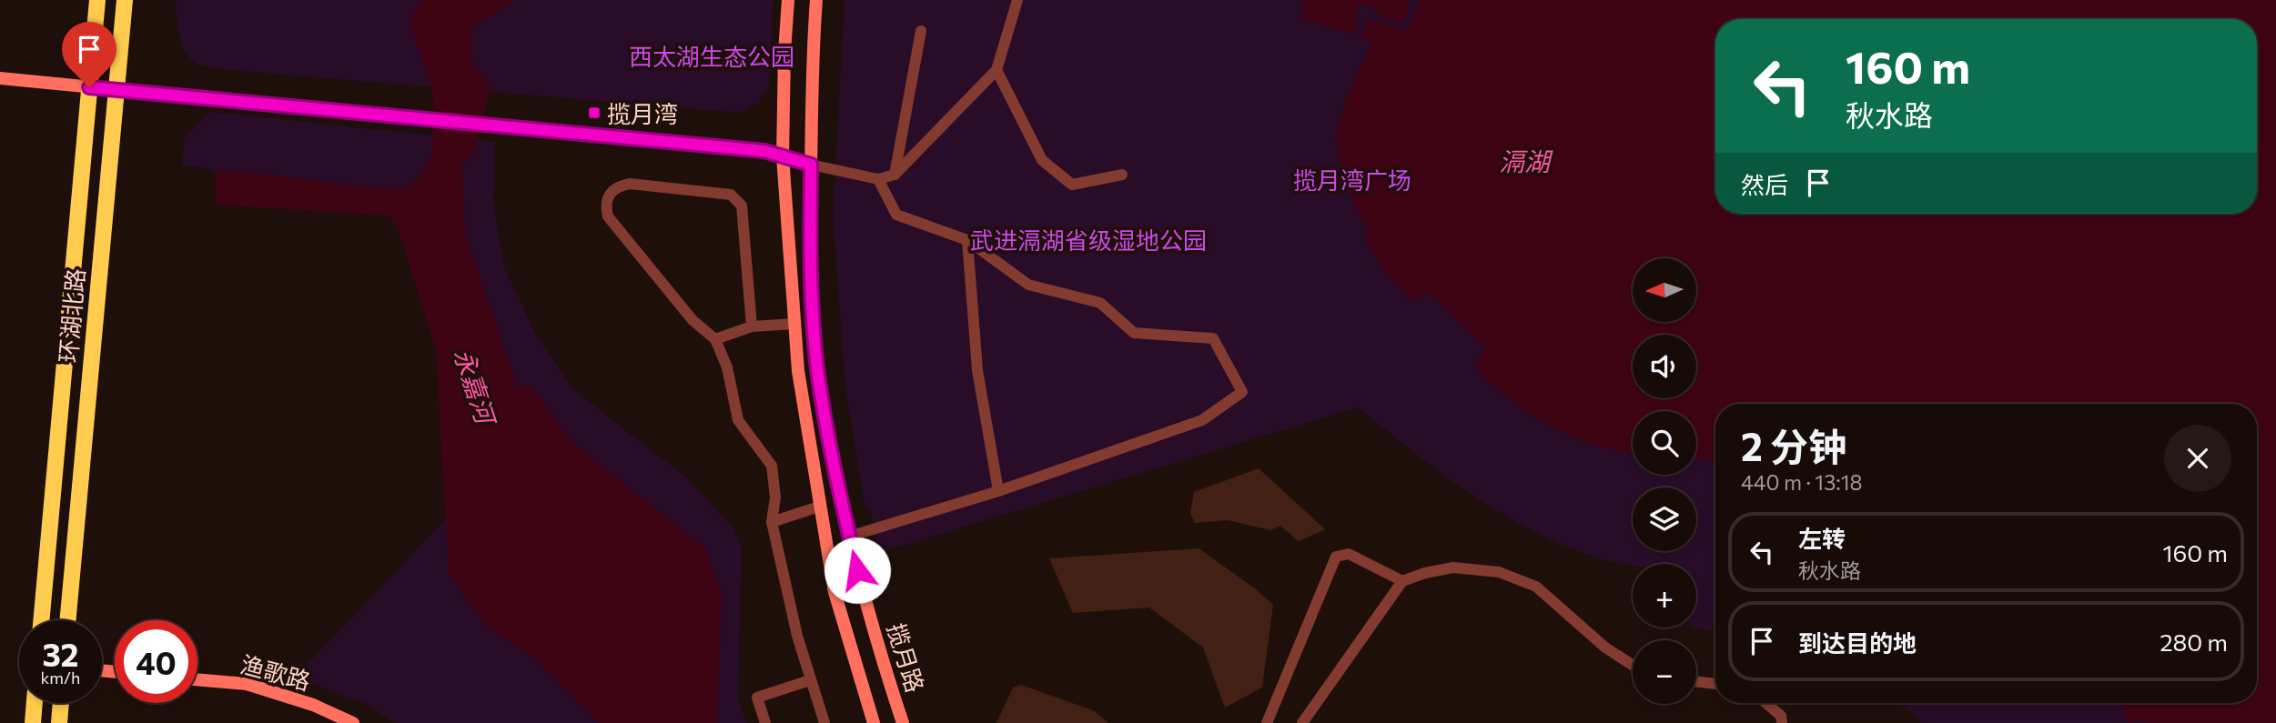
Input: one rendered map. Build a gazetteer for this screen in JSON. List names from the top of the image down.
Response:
{
  "streets": {
    "main road": ["环湖北路"],
    "street": ["揽月路", "渔歌路"]
  },
  "water": ["滆湖", "永嘉河"],
  "parks": ["西太湖生态公园", "揽月湾广场", "武进滆湖省级湿地公园"],
  "places": {
    "transit": ["揽月湾"]
  },
  "north": "left",
  "page": {
    "turn": ["160 m", "秋水路"],
    "then": "然后",
    "map_buttons": ["+", "−"],
    "heading": ["2 分钟", "440 m · 13:18"],
    "list": [
      {
        "name": "左转",
        "note": "秋水路",
        "value": "160 m"
      },
      {
        "name": "到达目的地",
        "value": "280 m"
      }
    ],
    "speed": "32 km/h",
    "limit": "40"
  }
}
